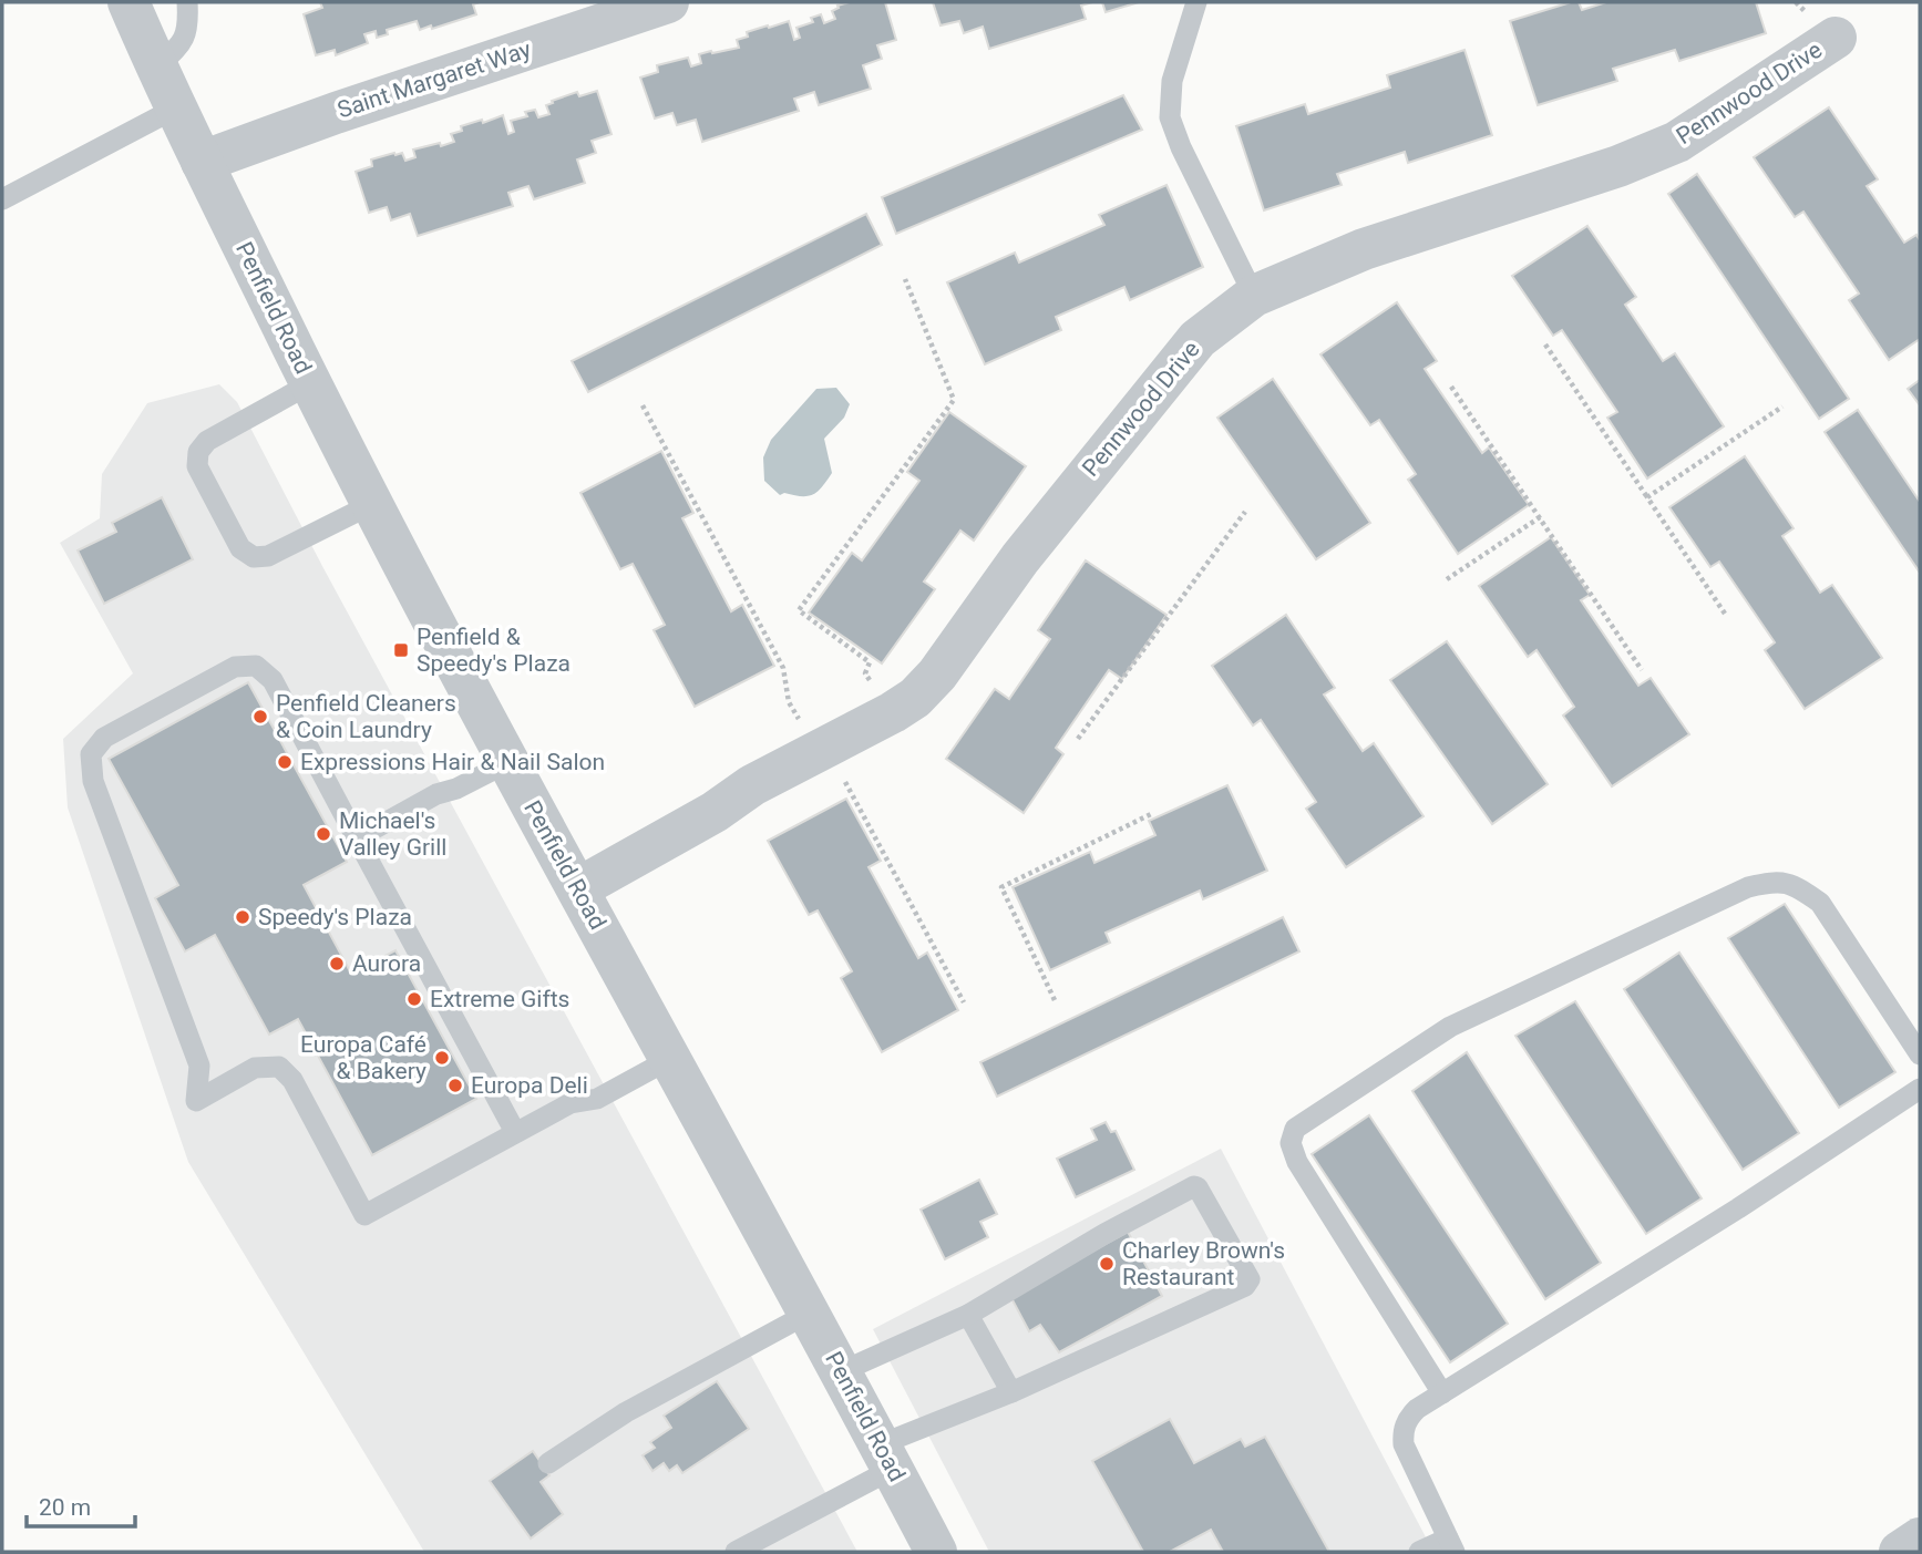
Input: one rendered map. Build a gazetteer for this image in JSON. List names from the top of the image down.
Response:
{
  "streets": {
    "street": ["Saint Margaret Way", "Pennwood Drive", "Penfield Road"]
  },
  "crossings": [
    ["Saint Margaret Way", "Penfield Road"],
    ["Pennwood Drive", "Penfield Road"]
  ],
  "places": {
    "transit": ["Penfield & Speedy's Plaza"],
    "other": [
      "Penfield Cleaners & Coin Laundry",
      "Expressions Hair & Nail Salon",
      "Michael's Valley Grill",
      "Speedy's Plaza",
      "Aurora",
      "Extreme Gifts",
      "Europa Café & Bakery",
      "Europa Deli",
      "Charley Brown's Restaurant"
    ]
  },
  "scale_bar": "20 m"
}
